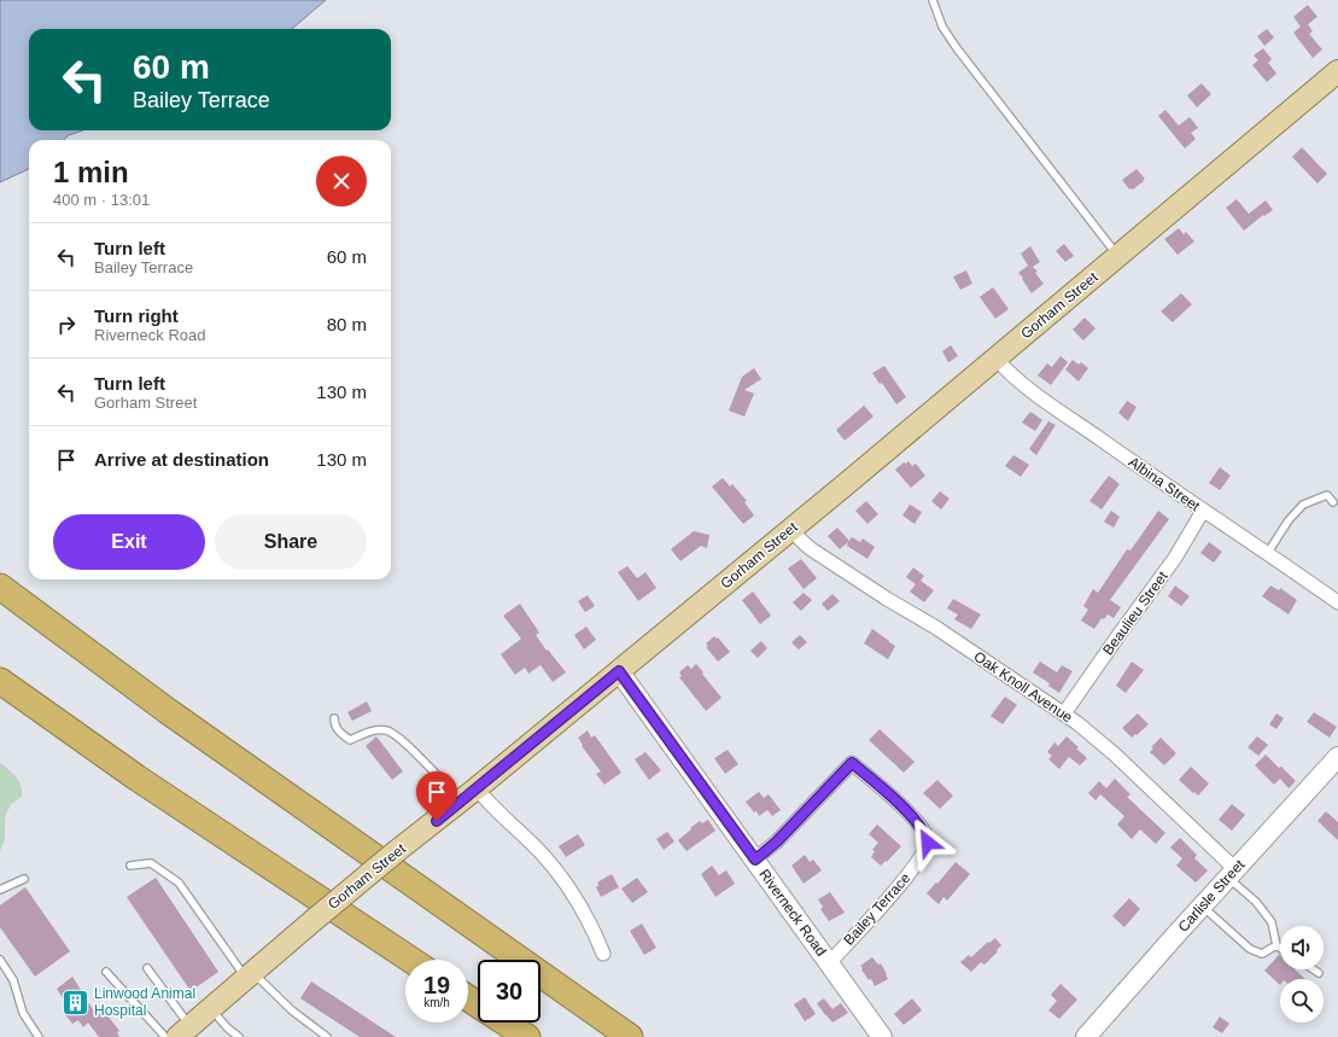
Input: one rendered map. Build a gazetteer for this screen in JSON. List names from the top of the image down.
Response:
{
  "streets": {
    "main road": ["Gorham Street", "Carlisle Street", "Riverneck Road"],
    "street": [
      "Albina Street",
      "Beaulieu Street",
      "Oak Knoll Avenue",
      "Bailey Terrace"
    ]
  },
  "crossings": [
    ["Gorham Street", "Albina Street"],
    ["Gorham Street", "Oak Knoll Avenue"],
    ["Gorham Street", "Riverneck Road"],
    ["Albina Street", "Beaulieu Street"],
    ["Beaulieu Street", "Oak Knoll Avenue"],
    ["Oak Knoll Avenue", "Carlisle Street"],
    ["Bailey Terrace", "Riverneck Road"]
  ],
  "places": {
    "building": ["Linwood Animal Hospital"]
  },
  "page": {
    "turn": ["60 m", "Bailey Terrace"],
    "heading": ["1 min", "400 m · 13:01"],
    "list": [
      {
        "name": "Turn left",
        "note": "Bailey Terrace",
        "value": "60 m"
      },
      {
        "name": "Turn right",
        "note": "Riverneck Road",
        "value": "80 m"
      },
      {
        "name": "Turn left",
        "note": "Gorham Street",
        "value": "130 m"
      },
      {
        "name": "Arrive at destination",
        "value": "130 m"
      }
    ],
    "buttons": ["Exit", "Share"],
    "speed": "19 km/h",
    "limit": "30"
  }
}
